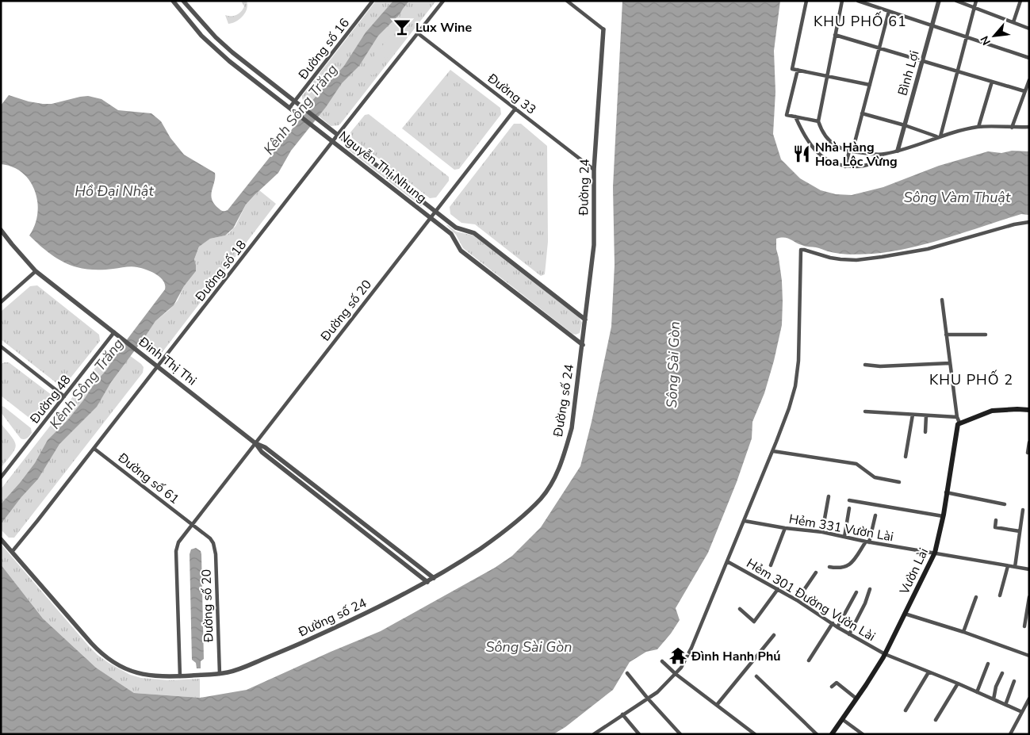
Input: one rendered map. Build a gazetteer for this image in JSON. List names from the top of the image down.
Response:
{
  "streets": {
    "main road": ["Vườn Lài"],
    "street": [
      "Đường số 16",
      "Bình Lợi",
      "Đường 33",
      "Nguyễn Thị Nhung",
      "Đường 24",
      "Đường số 18",
      "Đường số 20",
      "Đinh Thị Thi",
      "Đường 48",
      "Đường số 24",
      "Đường số 61",
      "Hẻm 331 Vườn Lài",
      "Hẻm 301 Đường Vườn Lài"
    ]
  },
  "crossings": [
    ["Đường số 16", "Nguyễn Thị Nhung"],
    ["Đường 33", "Đường 24"],
    ["Đường 33", "Đường số 18"],
    ["Đường 33", "Đường số 20"],
    ["Nguyễn Thị Nhung", "Đường 24"],
    ["Nguyễn Thị Nhung", "Đường số 18"],
    ["Nguyễn Thị Nhung", "Đường số 20"],
    ["Nguyễn Thị Nhung", "Đường số 24"],
    ["Đường 24", "Đường số 24"],
    ["Đường số 18", "Đinh Thị Thi"],
    ["Đường số 18", "Đường số 24"],
    ["Đường số 18", "Đường số 61"],
    ["Đường số 20", "Đinh Thị Thi"],
    ["Đường số 20", "Đường số 24"],
    ["Đường số 20", "Đường số 61"],
    ["Đinh Thị Thi", "Đường 48"],
    ["Đinh Thị Thi", "Đường số 24"],
    ["Hẻm 331 Vườn Lài", "Vườn Lài"],
    ["Vườn Lài", "Hẻm 301 Đường Vườn Lài"]
  ],
  "districts": ["KHU PHỐ 61", "KHU PHỐ 2"],
  "water": [
    "Kênh Sông Trăng",
    "Hồ Đại Nhật",
    "Sông Vàm Thuật",
    "Sông Sài Gòn"
  ],
  "places": {
    "bar": ["Lux Wine"],
    "restaurant": ["Nhà Hàng Hoa Lộc Vừng"],
    "temple": ["Đình Hanh Phú"]
  },
  "north": "bottom left"
}
